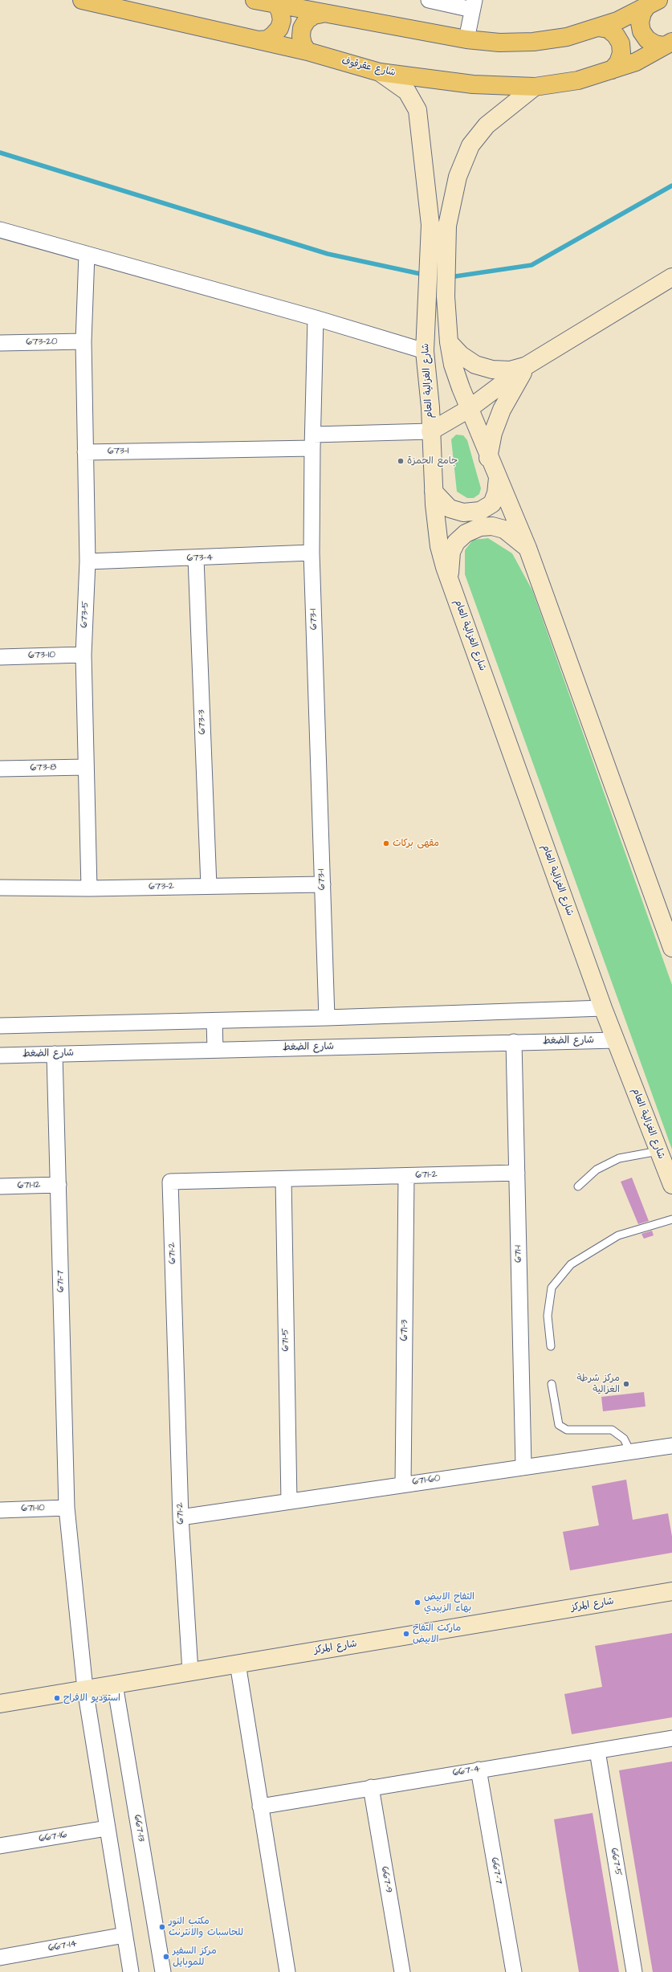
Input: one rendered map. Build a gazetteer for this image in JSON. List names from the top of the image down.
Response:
{
  "streets": {
    "main road": ["شارع عقرقوف", "شارع الغزالية العام", "شارع المركز"],
    "street": [
      "673-20",
      "673-1",
      "673-4",
      "673-5",
      "673-10",
      "673-3",
      "673-8",
      "673-2",
      "شارع الضغط",
      "671-2",
      "671-12",
      "671-1",
      "671-7",
      "671-3",
      "671-5",
      "671-60",
      "671-10",
      "667-4",
      "667-13",
      "667-16",
      "667-5",
      "667-7",
      "667-9",
      "667-14"
    ]
  },
  "crossings": [
    ["شارع عقرقوف", "شارع الغزالية العام"],
    ["673-20", "673-5"],
    ["شارع الغزالية العام", "شارع الضغط"],
    ["673-1", "673-4"],
    ["673-1", "673-5"],
    ["673-1", "673-2"],
    ["673-4", "673-5"],
    ["673-4", "673-3"],
    ["673-5", "673-10"],
    ["673-5", "673-8"],
    ["673-5", "673-2"],
    ["673-3", "673-2"],
    ["شارع الضغط", "671-1"],
    ["شارع الضغط", "671-7"],
    ["671-2", "671-1"],
    ["671-2", "671-3"],
    ["671-2", "671-5"],
    ["671-2", "671-60"],
    ["671-2", "شارع المركز"],
    ["671-12", "671-7"],
    ["671-1", "671-60"],
    ["671-7", "671-10"],
    ["671-7", "شارع المركز"],
    ["671-3", "671-60"],
    ["671-5", "671-60"],
    ["شارع المركز", "667-13"],
    ["667-4", "667-5"],
    ["667-4", "667-7"],
    ["667-4", "667-9"]
  ],
  "places": [
    "جامع الحمزة",
    "مقهى بركات",
    "مركز شرطة الغزالية",
    "التفاح الابيض بهاء الزبيدي",
    "ماركت التفاح الابيض",
    "استوديو الافراح",
    "مكتب النور للحاسبات والانترنت",
    "مركز السفير للموبايل"
  ]
}
